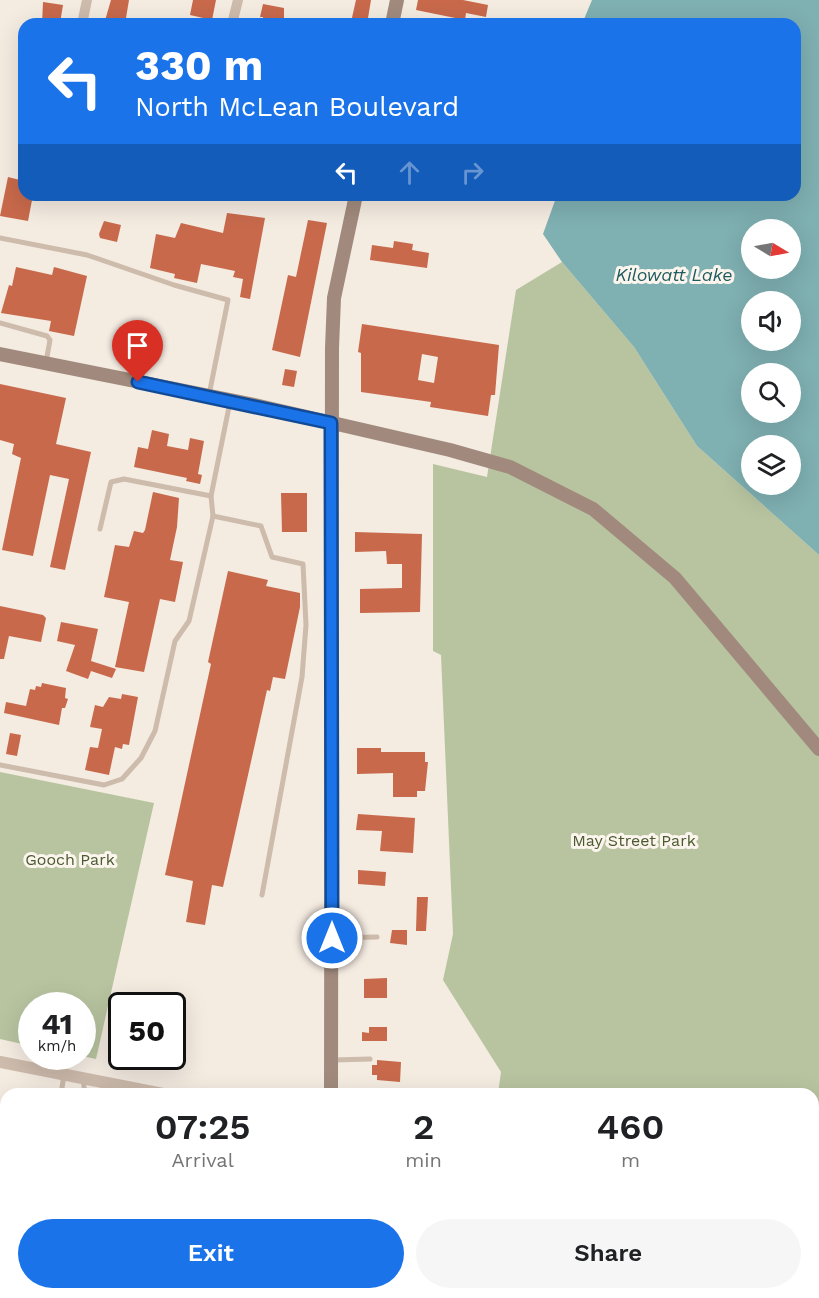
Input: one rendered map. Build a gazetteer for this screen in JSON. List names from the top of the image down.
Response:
{
  "water": ["Kilowatt Lake"],
  "parks": ["May Street Park", "Gooch Park"],
  "north": "right",
  "page": {
    "turn": ["330 m", "North McLean Boulevard"],
    "speed": "41 km/h",
    "limit": "50",
    "eta": [
      "07:25",
      "Arrival",
      "2",
      "min",
      "460",
      "m"
    ],
    "buttons": ["Exit", "Share"]
  }
}
